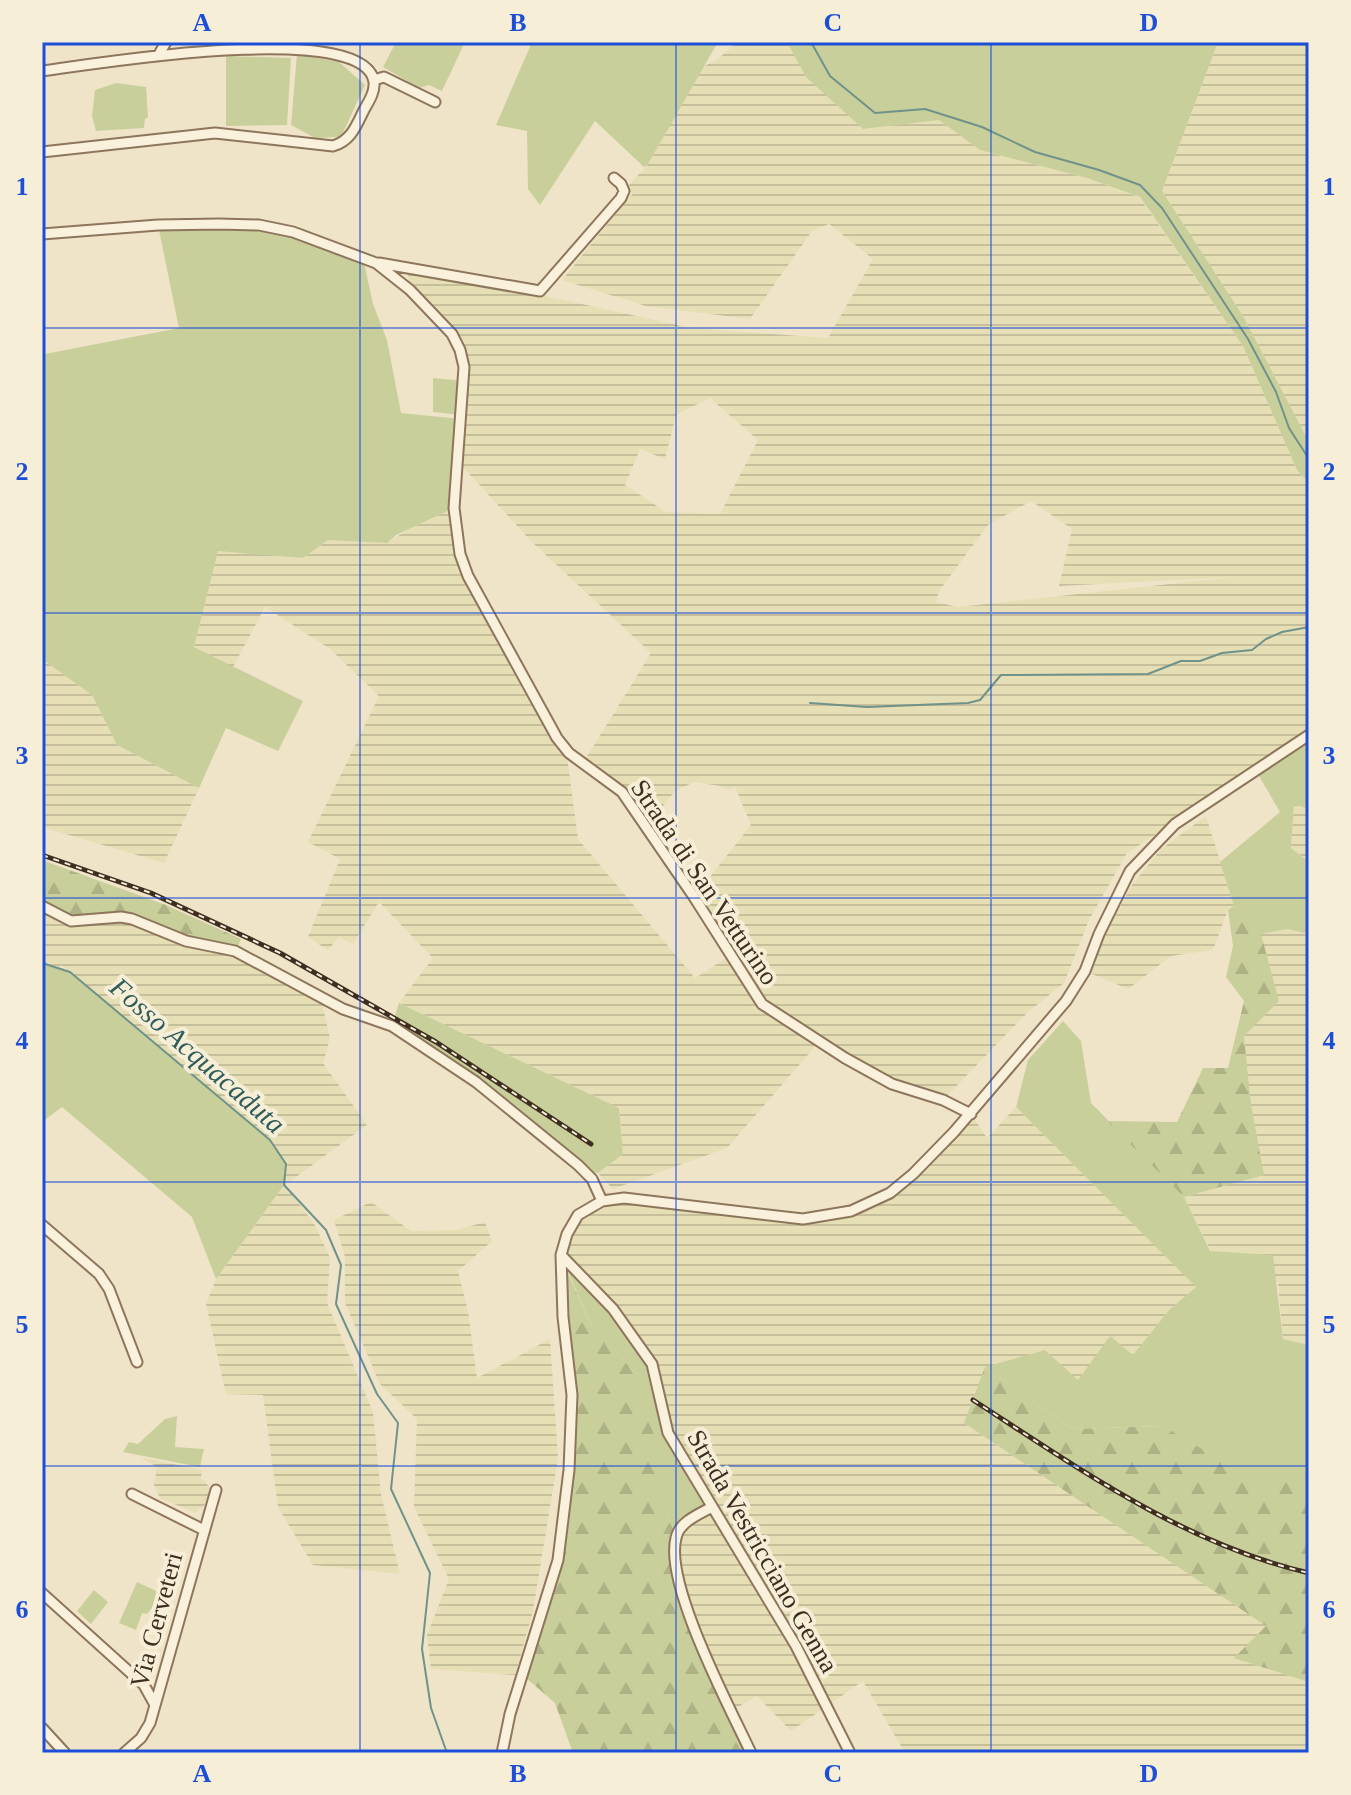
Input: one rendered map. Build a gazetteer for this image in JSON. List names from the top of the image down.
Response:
{
  "streets": {
    "street": ["Strada di San Vetturino", "Strada Vestricciano Genna", "Via Cerveteri"]
  },
  "water": ["Fosso Acquacaduta"],
  "grid": {
    "columns": [
      "A",
      "B",
      "C",
      "D"
    ],
    "rows": [
      "1",
      "2",
      "3",
      "4",
      "5",
      "6"
    ]
  }
}
